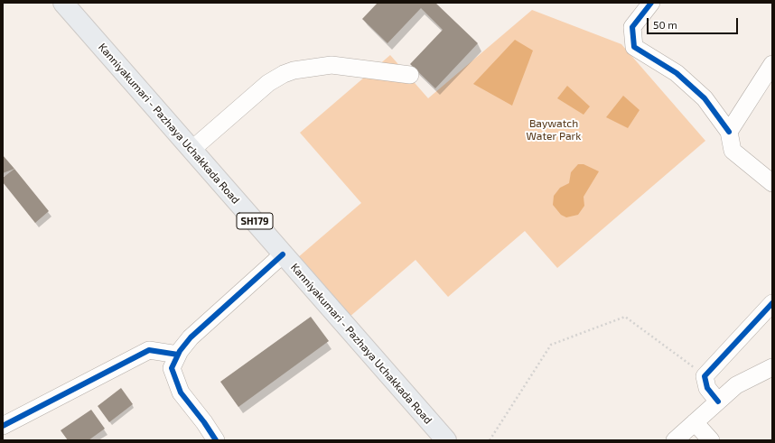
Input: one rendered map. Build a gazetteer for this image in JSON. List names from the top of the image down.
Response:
{
  "streets": {
    "main road": ["Kanniyakumari - Pazhaya Uchakkada Road", "SH179"]
  },
  "parks": ["Baywatch Water Park"],
  "scale_bar": "50 m"
}
